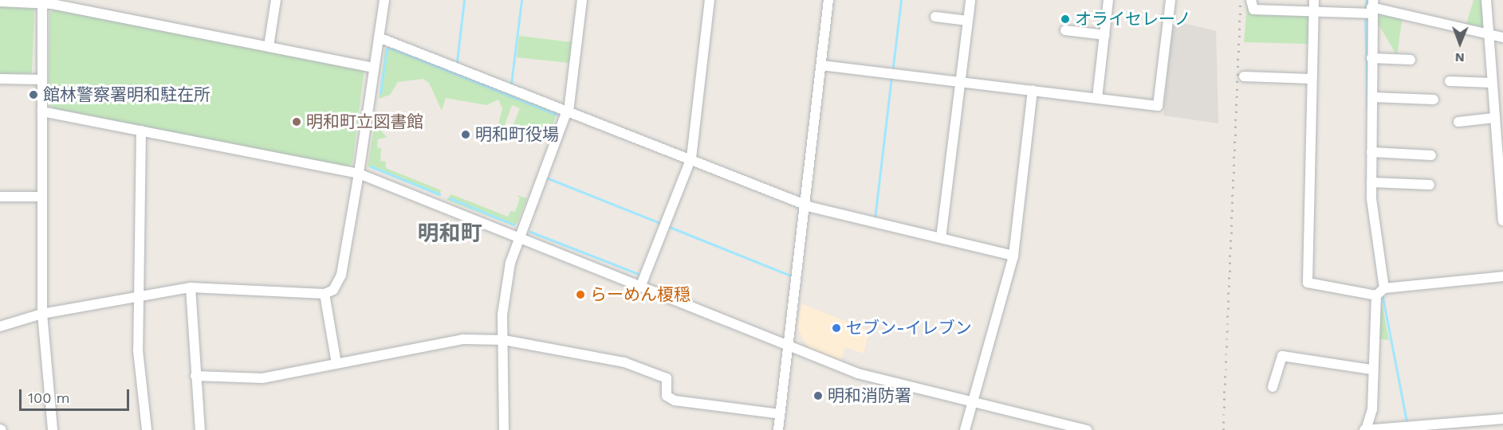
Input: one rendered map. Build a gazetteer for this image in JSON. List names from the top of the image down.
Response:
{
  "districts": ["明和町"],
  "places": [
    "オライセレーノ",
    "館林警察署明和駐在所",
    "明和町立図書館",
    "明和町役場",
    "らーめん榎穏",
    "セブン-イレブン",
    "明和消防署"
  ],
  "scale_bar": "100 m",
  "north": "bottom"
}
